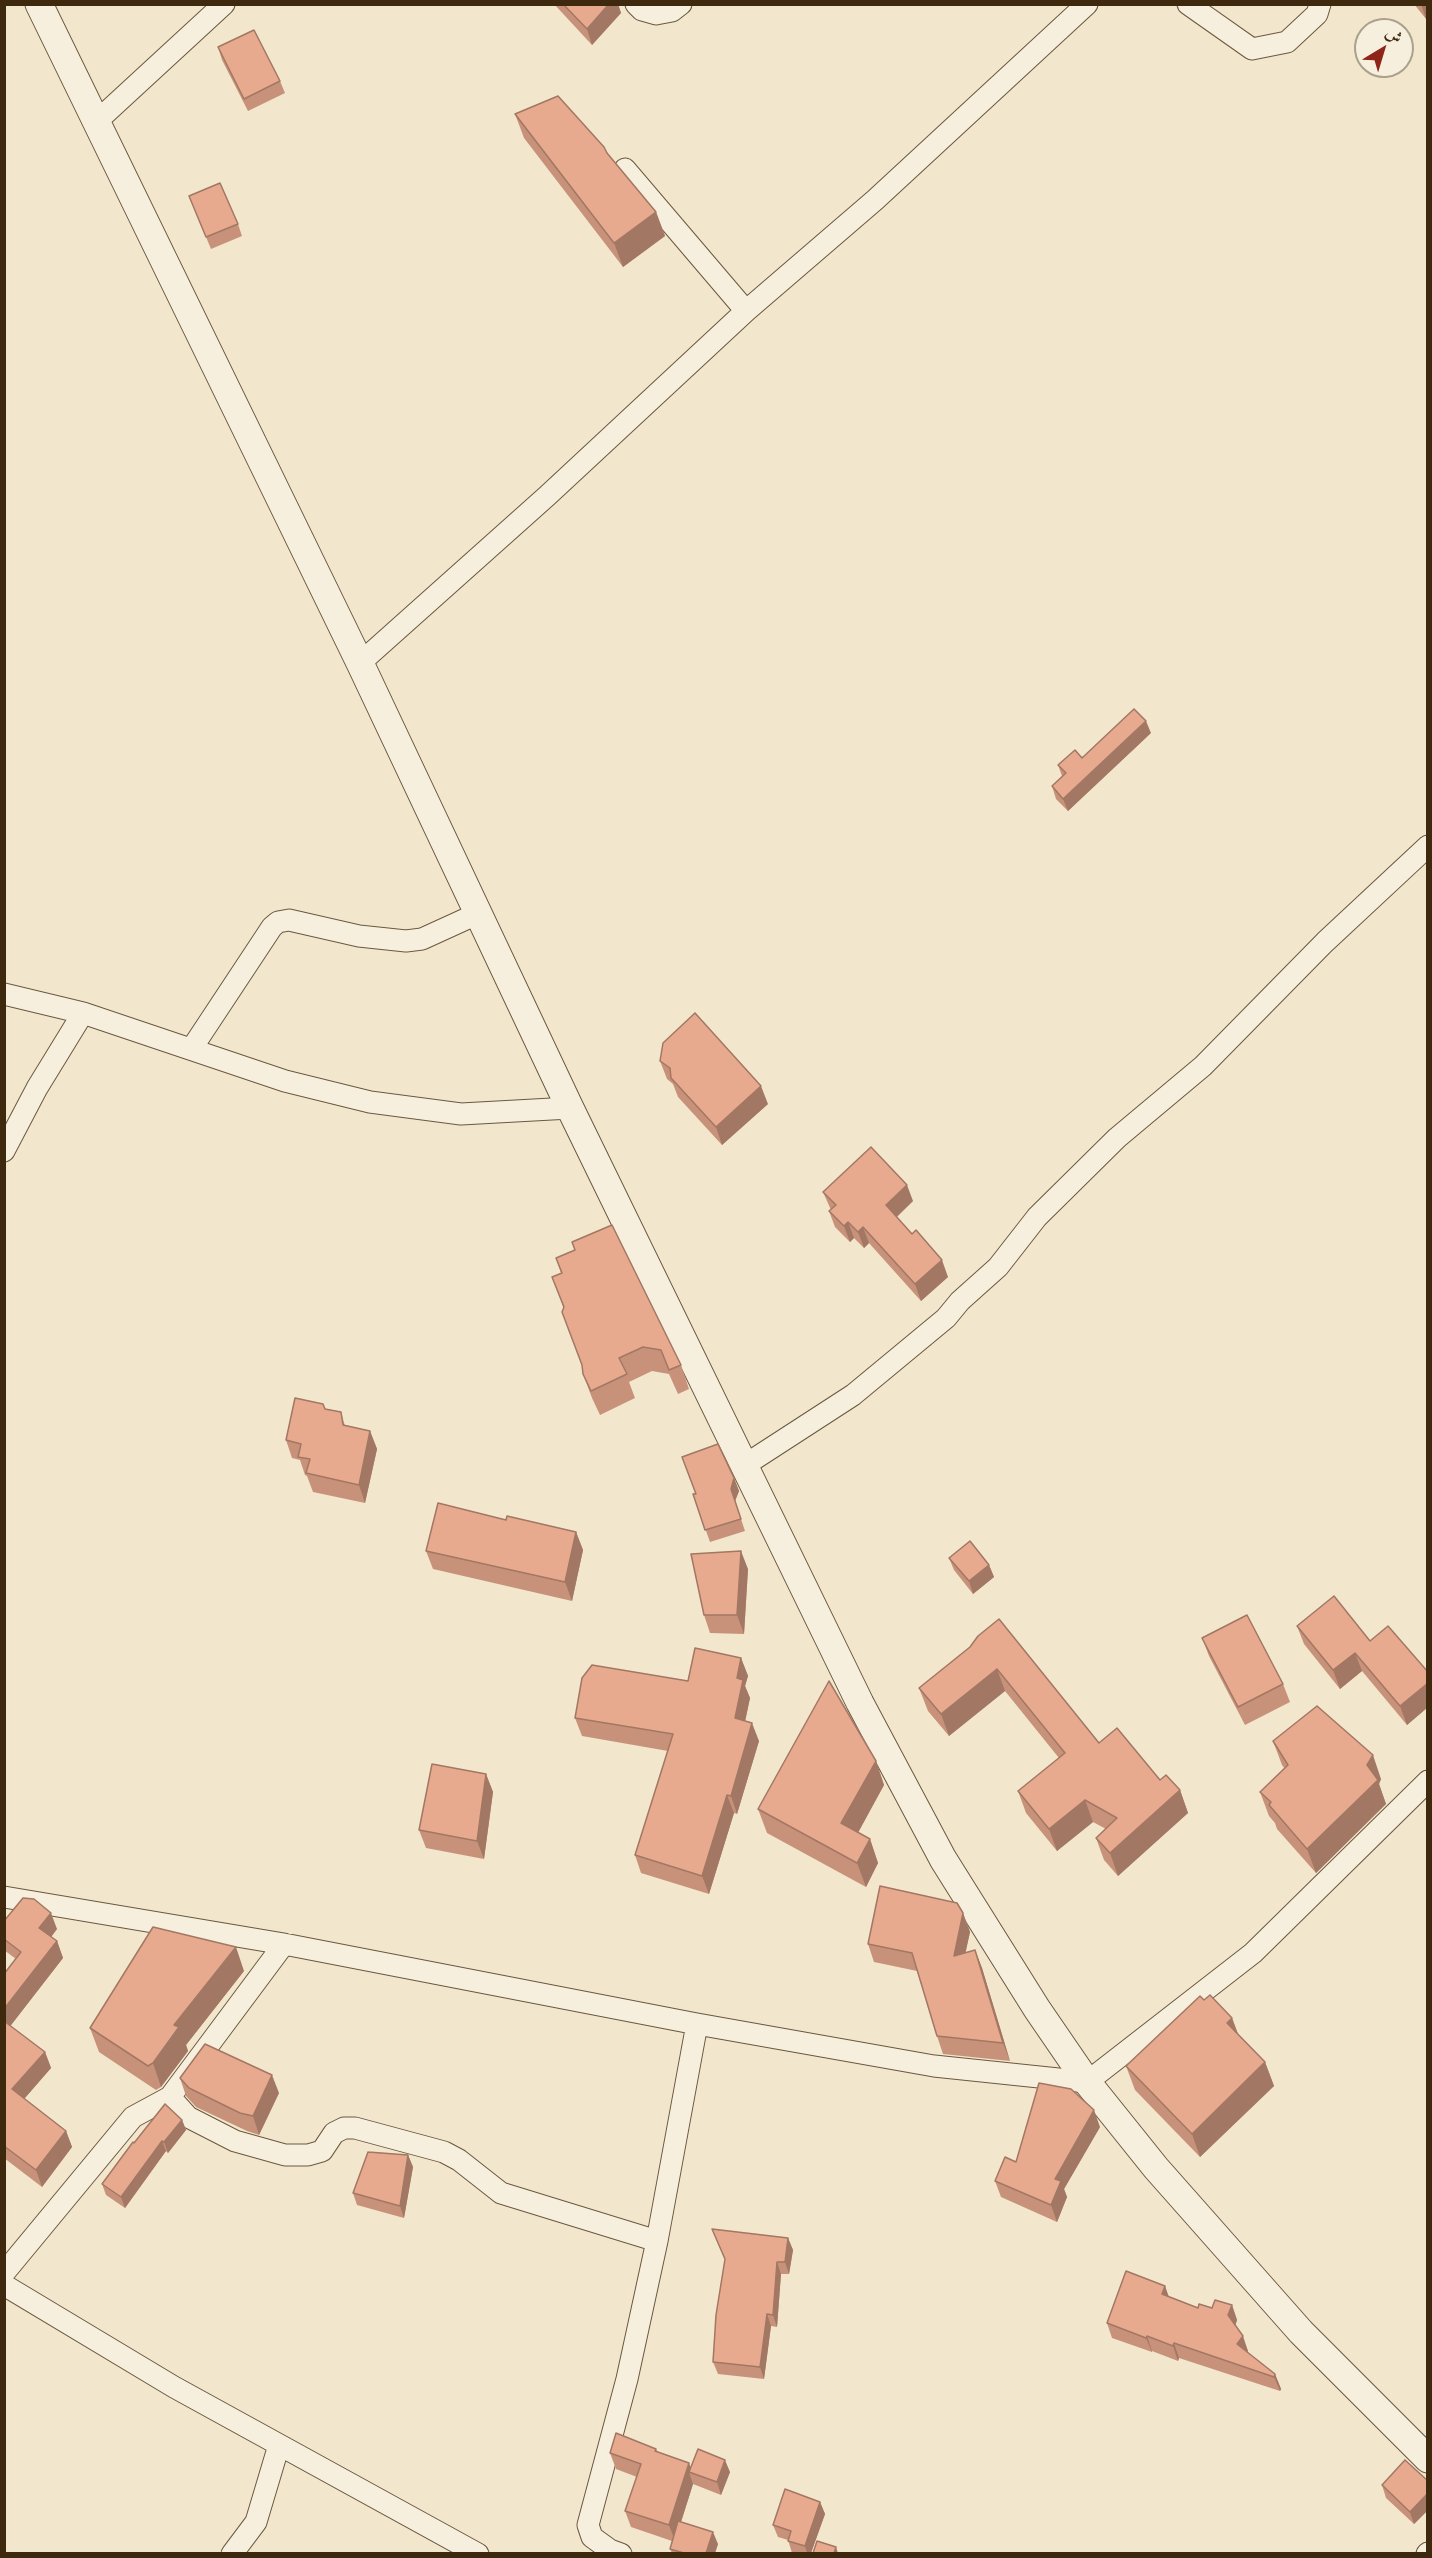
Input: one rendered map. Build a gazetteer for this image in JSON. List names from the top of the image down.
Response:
{
  "north": "top right"
}
